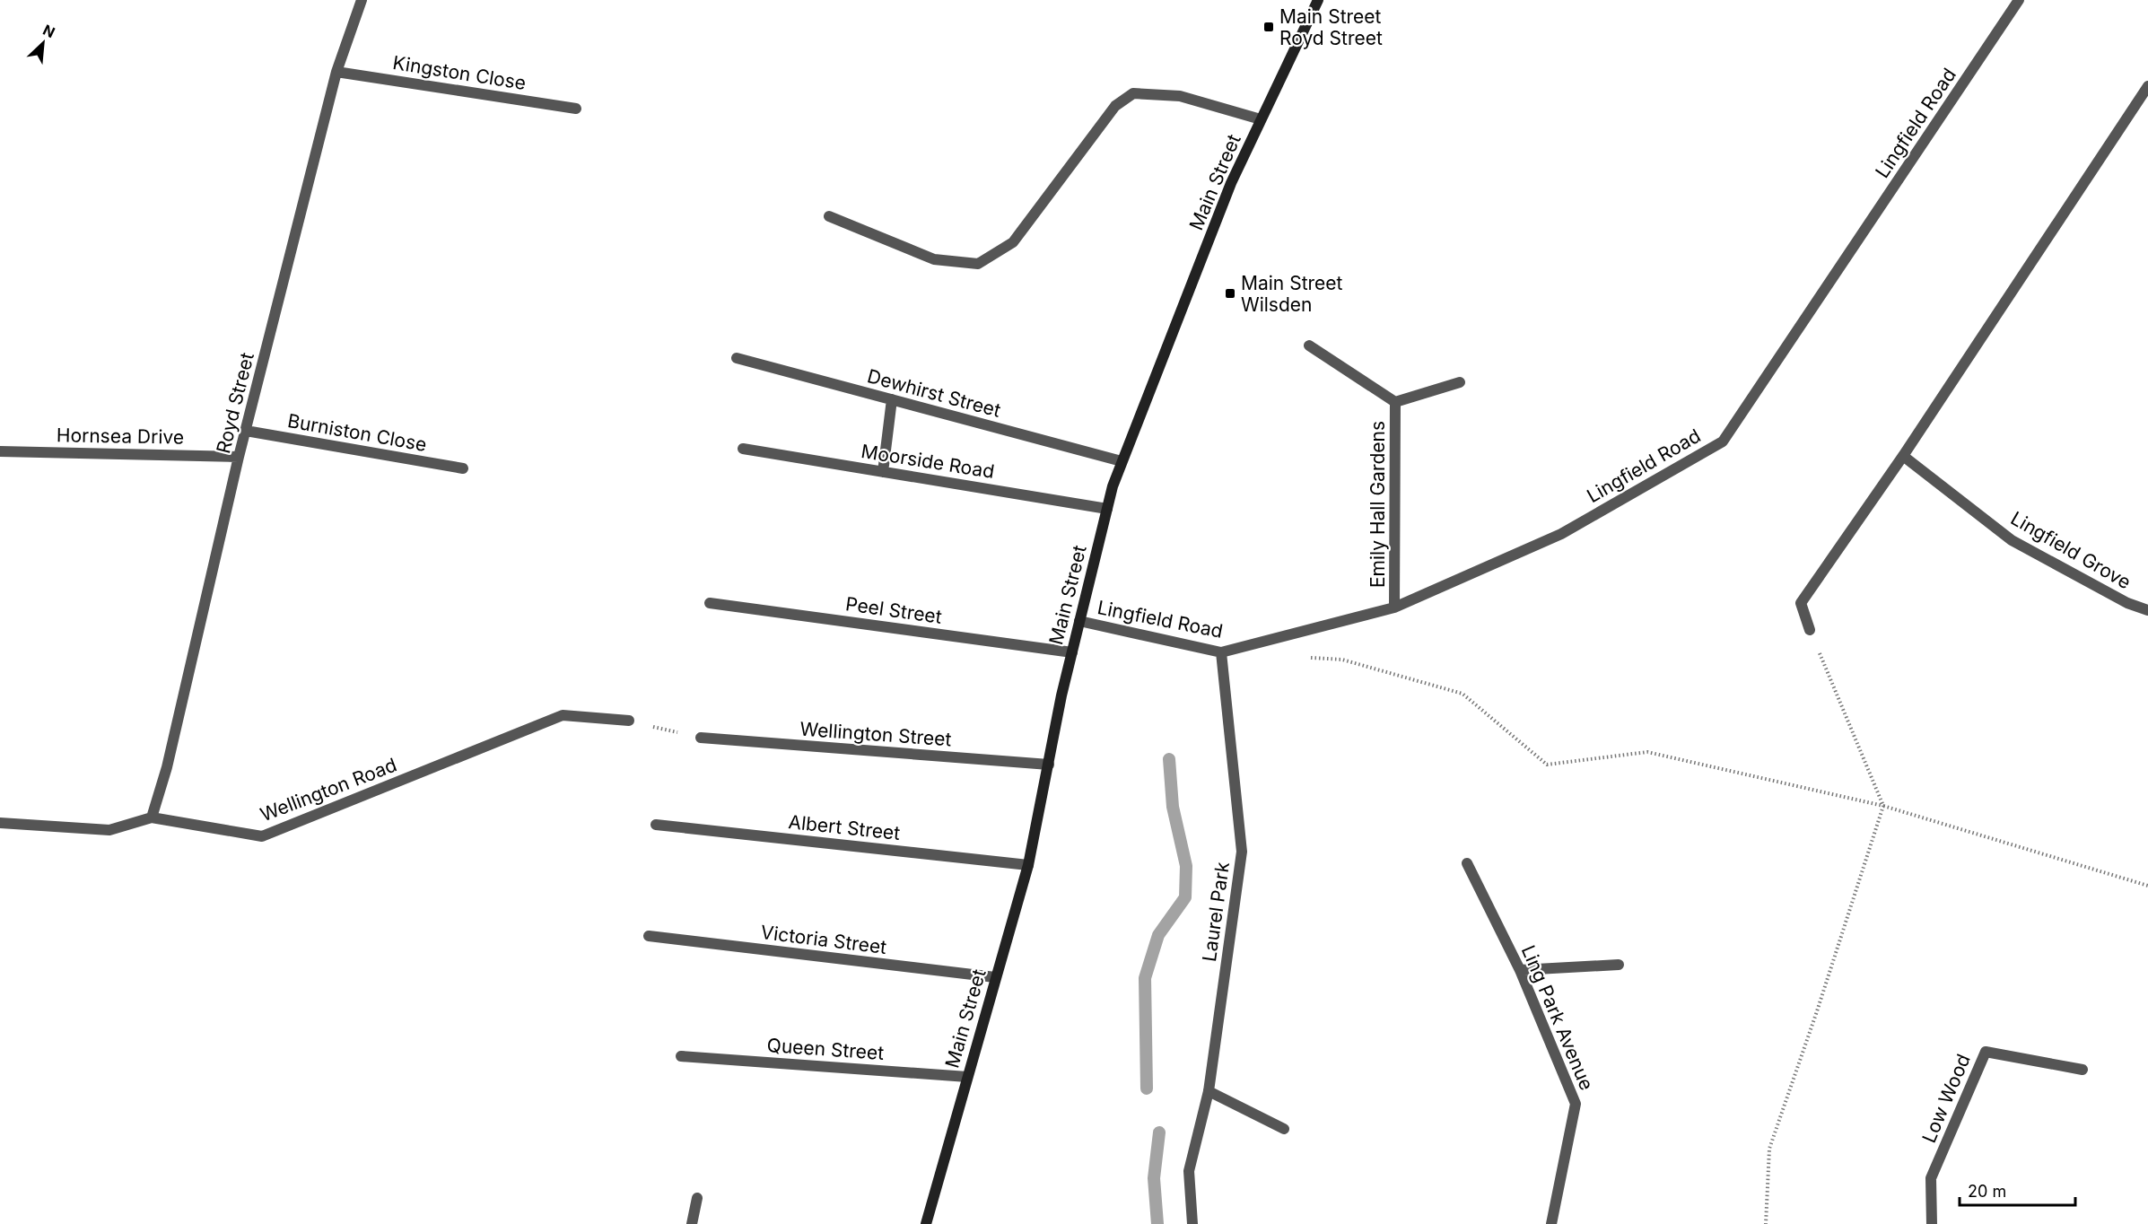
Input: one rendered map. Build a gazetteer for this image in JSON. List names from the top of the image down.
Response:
{
  "streets": {
    "street": [
      "Kingston Close",
      "Lingfield Road",
      "Main Street",
      "Dewhirst Street",
      "Royd Street",
      "Burniston Close",
      "Hornsea Drive",
      "Moorside Road",
      "Emily Hall Gardens",
      "Lingfield Grove",
      "Peel Street",
      "Wellington Street",
      "Wellington Road",
      "Albert Street",
      "Laurel Park",
      "Victoria Street",
      "Ling Park Avenue",
      "Queen Street",
      "Low Wood"
    ]
  },
  "crossings": [
    ["Kingston Close", "Royd Street"],
    ["Lingfield Road", "Main Street"],
    ["Lingfield Road", "Emily Hall Gardens"],
    ["Lingfield Road", "Laurel Park"],
    ["Main Street", "Dewhirst Street"],
    ["Main Street", "Moorside Road"],
    ["Main Street", "Peel Street"],
    ["Main Street", "Wellington Street"],
    ["Main Street", "Albert Street"],
    ["Main Street", "Victoria Street"],
    ["Main Street", "Queen Street"],
    ["Royd Street", "Burniston Close"],
    ["Royd Street", "Hornsea Drive"],
    ["Royd Street", "Wellington Road"]
  ],
  "places": {
    "transit": ["Main Street Royd Street", "Main Street Wilsden"]
  },
  "scale_bar": "20 m",
  "north": "top right"
}
